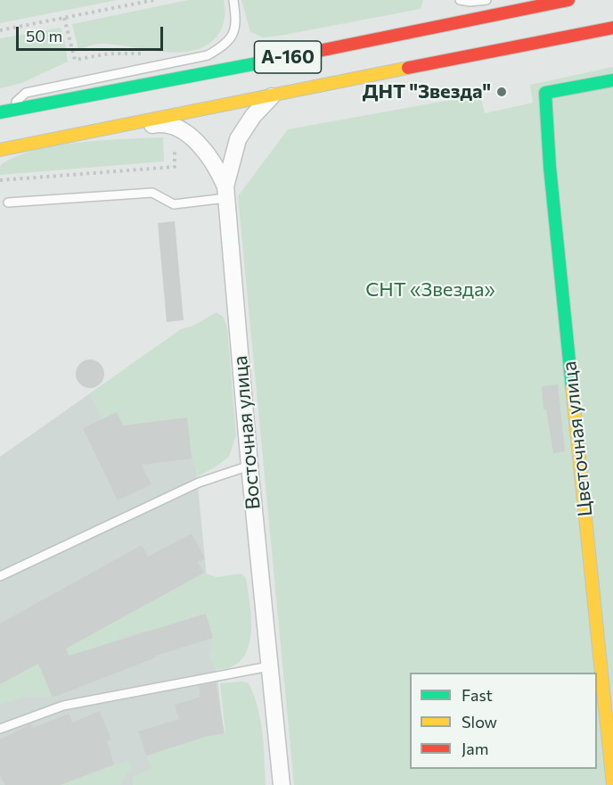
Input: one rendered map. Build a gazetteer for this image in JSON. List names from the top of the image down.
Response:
{
  "streets": {
    "main road": ["А-160", "Цветочная улица"],
    "street": ["Восточная улица"]
  },
  "crossings": [
    ["А-160", "Восточная улица"]
  ],
  "parks": ["СНТ «Звезда»"],
  "places": ["ДНТ \"Звезда\""],
  "legend": ["Fast", "Slow", "Jam"],
  "scale_bar": "50 m"
}
